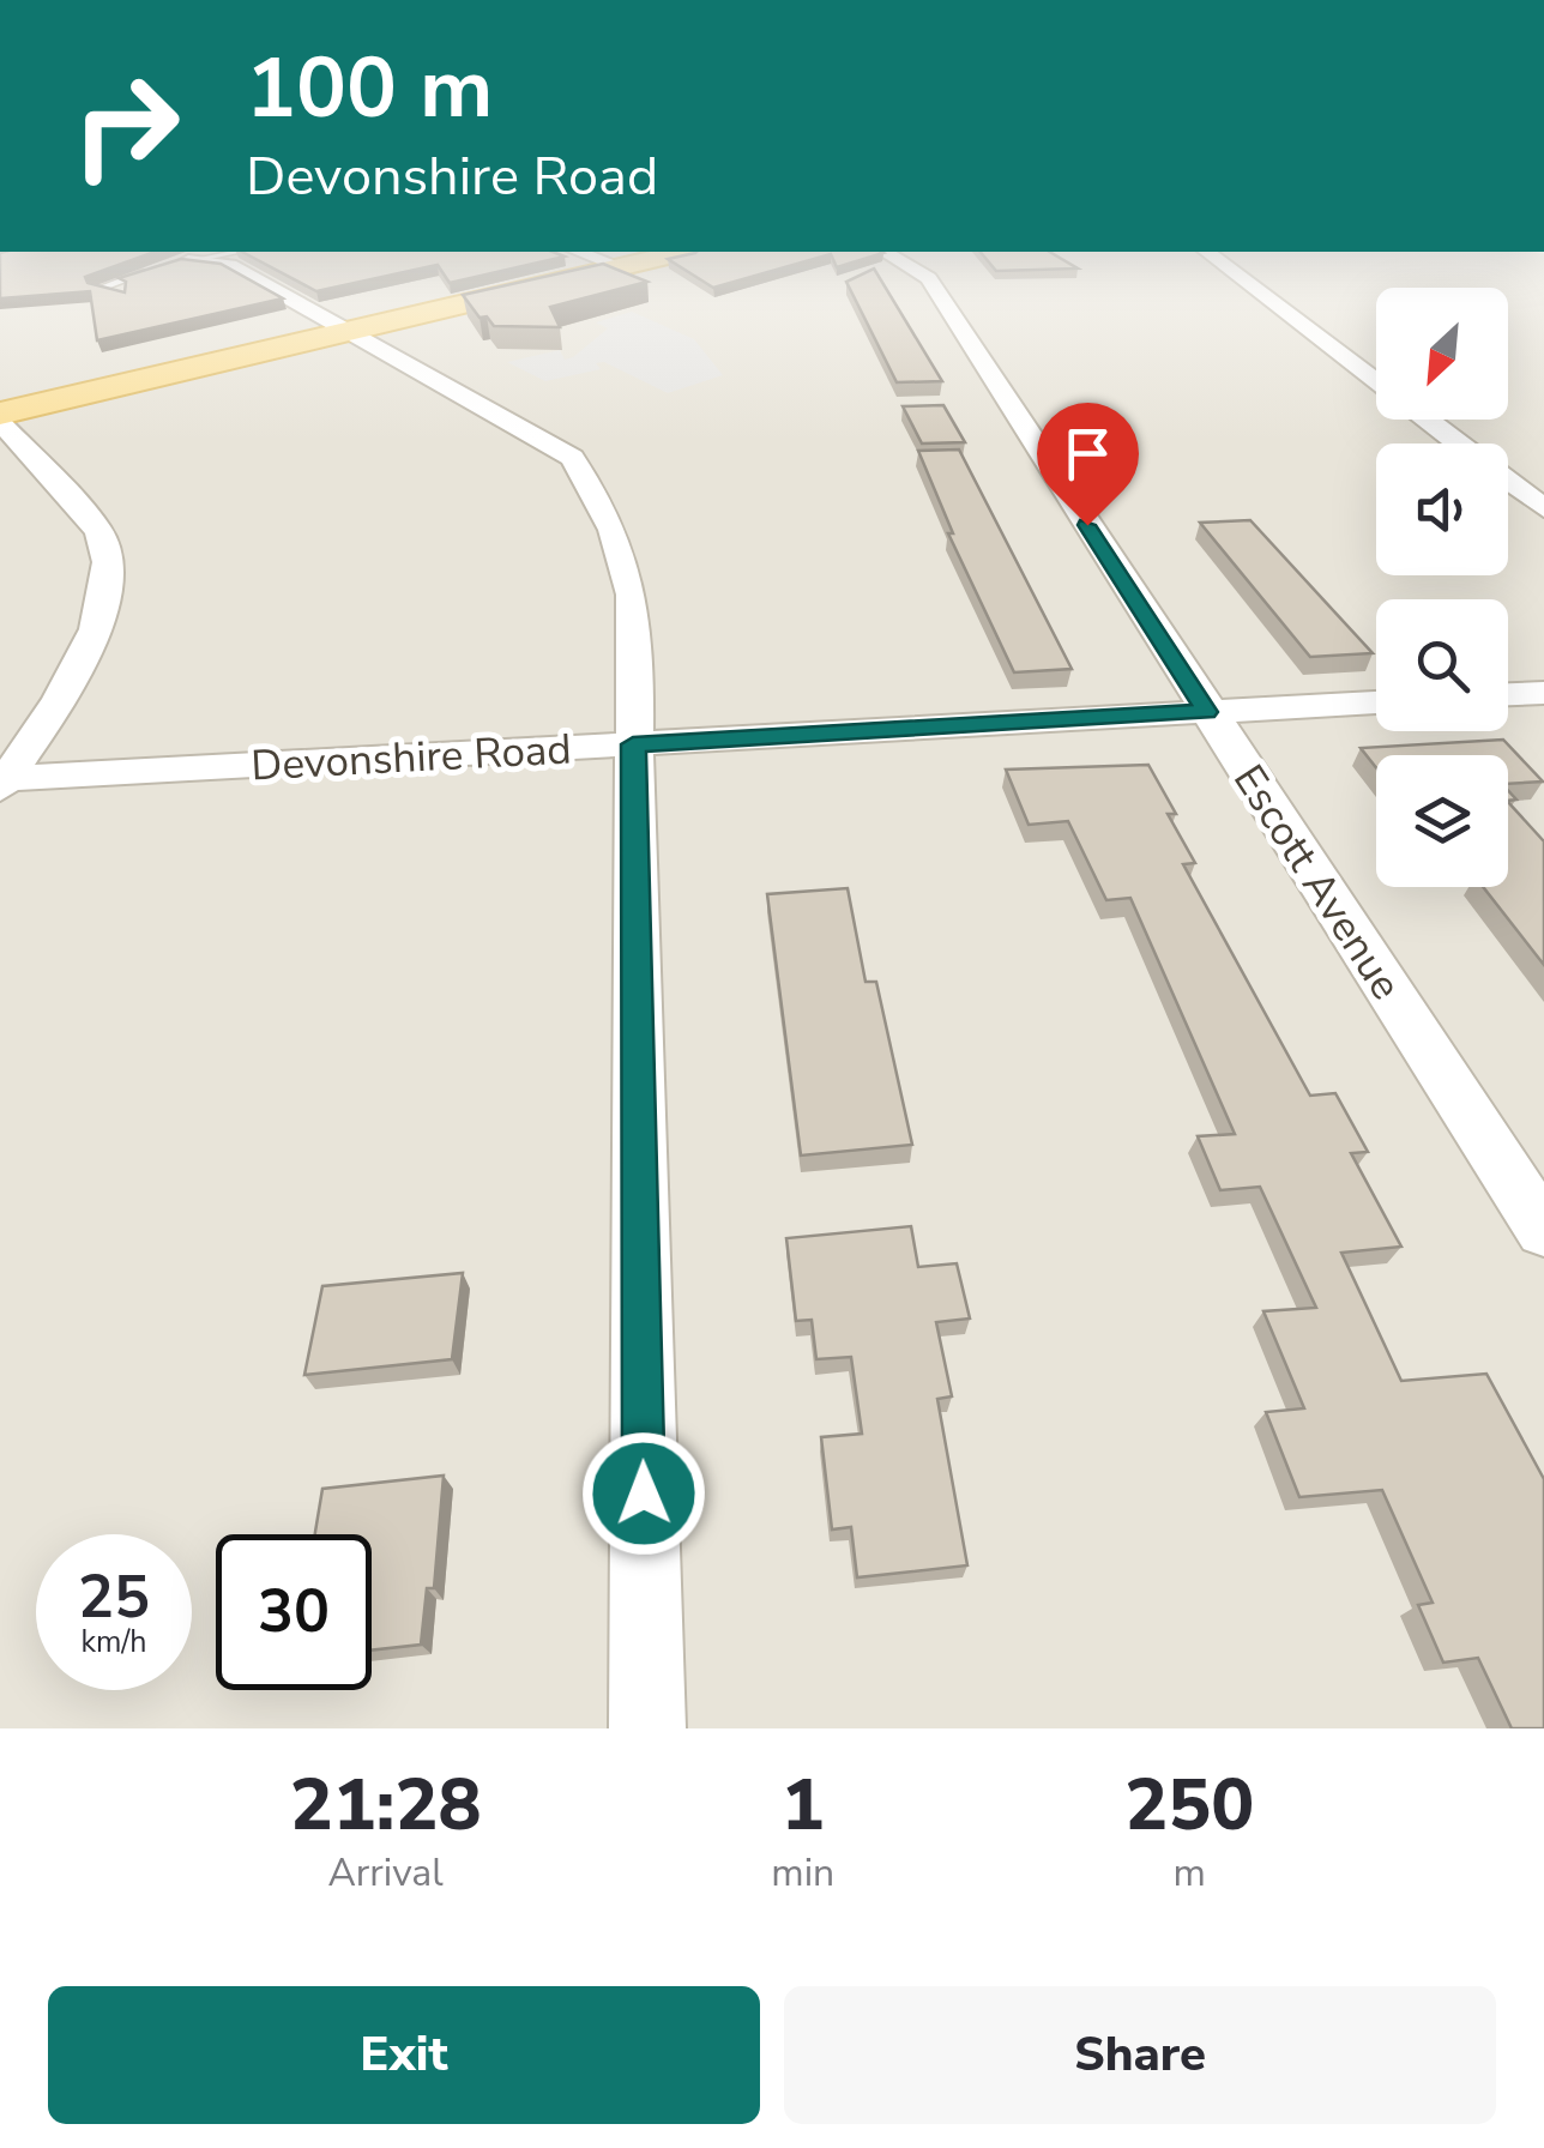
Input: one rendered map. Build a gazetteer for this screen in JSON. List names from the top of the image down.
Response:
{
  "streets": {
    "street": ["Devonshire Road", "Escott Avenue"]
  },
  "crossings": [
    ["Devonshire Road", "Escott Avenue"]
  ],
  "north": "bottom left",
  "page": {
    "turn": ["100 m", "Devonshire Road"],
    "speed": "25 km/h",
    "limit": "30",
    "eta": [
      "21:28",
      "Arrival",
      "1",
      "min",
      "250",
      "m"
    ],
    "buttons": ["Exit", "Share"]
  }
}
